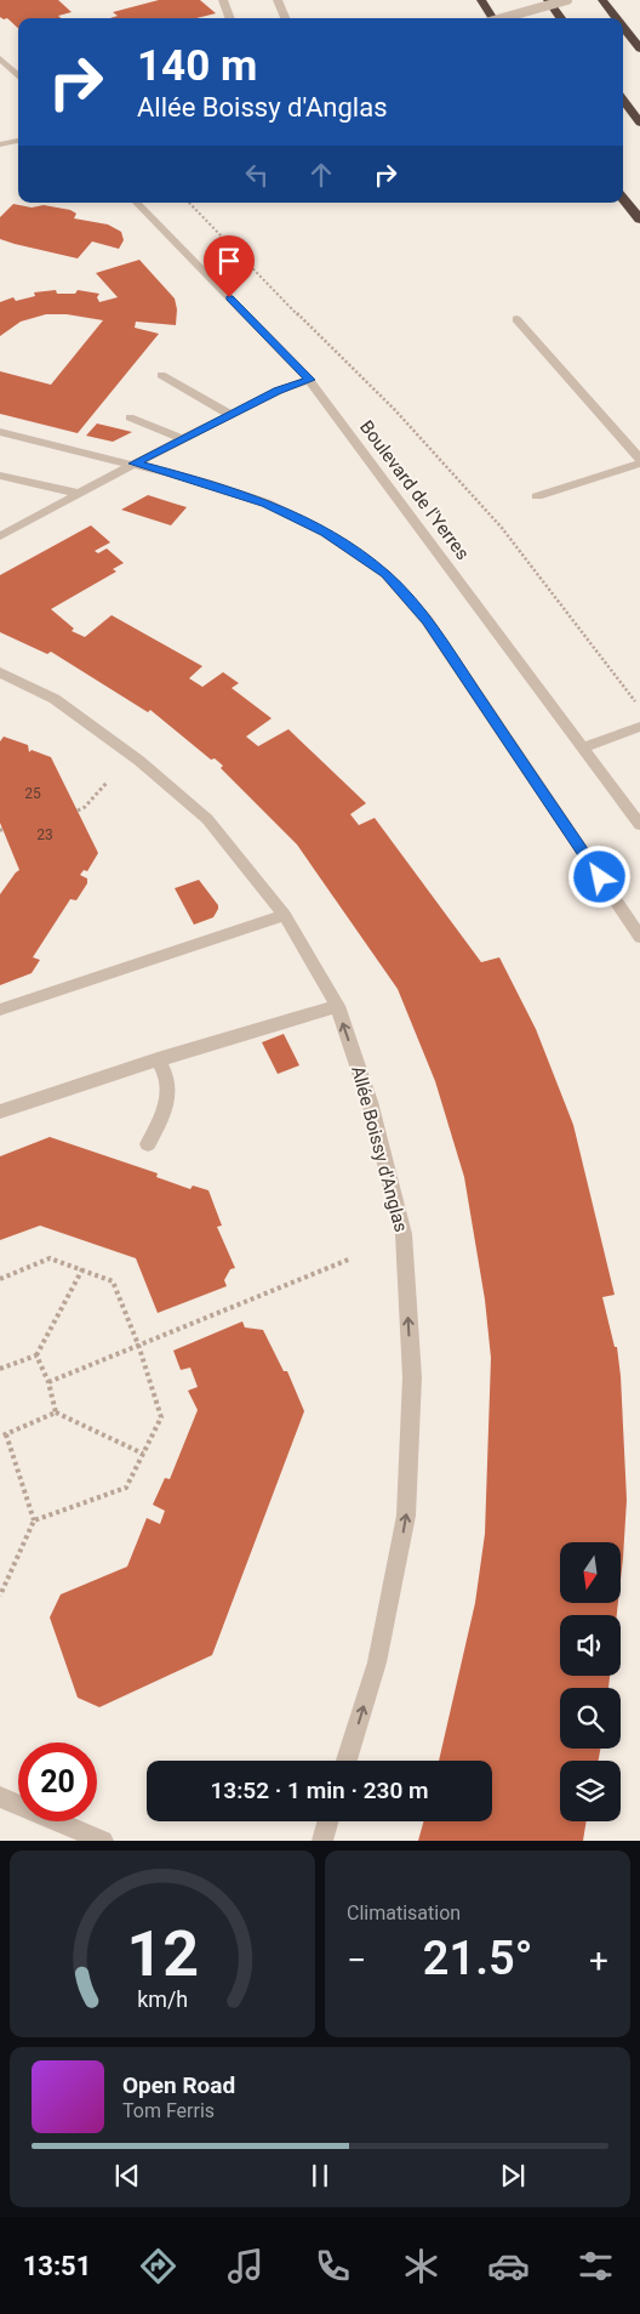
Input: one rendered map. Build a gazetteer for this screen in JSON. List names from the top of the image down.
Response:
{
  "streets": {
    "street": ["Boulevard de l'Yerres", "Allée Boissy d'Anglas"]
  },
  "one_way": ["Allée Boissy d'Anglas"],
  "house_numbers": ["25", "23"],
  "north": "bottom",
  "page": {
    "turn": ["140 m", "Allée Boissy d'Anglas"],
    "limit": "20",
    "trip": "13:52 · 1 min · 230 m",
    "tile": "Climatisation",
    "heat": ["−", "21.5°", "+"],
    "song": ["Open Road", "Tom Ferris"],
    "tabs": "13:51",
    "gauge": ["12", "km/h"]
  }
}
